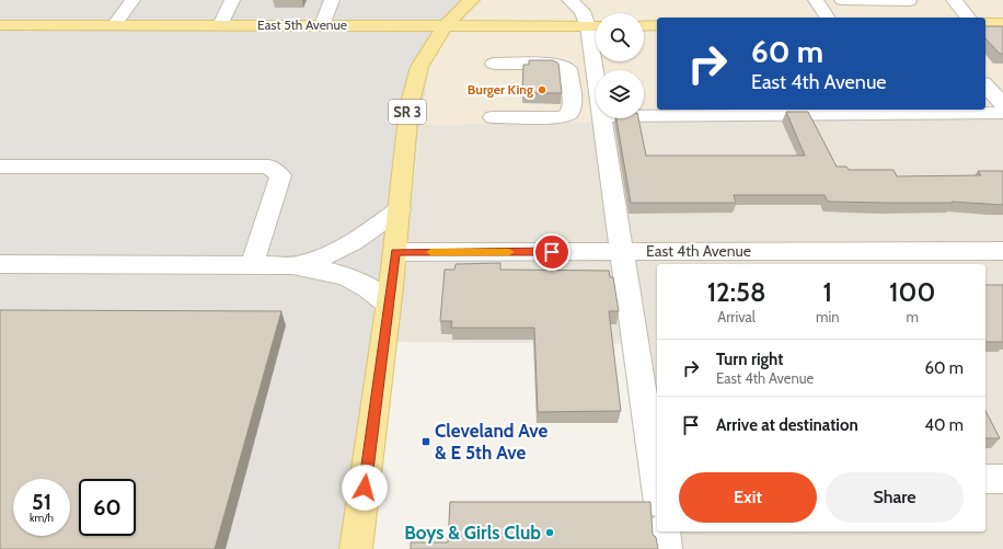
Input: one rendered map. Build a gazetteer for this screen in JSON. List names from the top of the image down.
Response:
{
  "streets": {
    "main road": ["East 5th Avenue", "SR 3"],
    "street": ["East 4th Avenue"]
  },
  "crossings": [
    ["East 5th Avenue", "SR 3"],
    ["SR 3", "East 4th Avenue"]
  ],
  "places": {
    "other": ["Burger King", "Boys & Girls Club"],
    "transit": ["Cleveland Ave & E 5th Ave"]
  },
  "page": {
    "turn": ["60 m", "East 4th Avenue"],
    "eta": [
      "12:58",
      "Arrival",
      "1",
      "min",
      "100",
      "m"
    ],
    "list": [
      {
        "name": "Turn right",
        "note": "East 4th Avenue",
        "value": "60 m"
      },
      {
        "name": "Arrive at destination",
        "value": "40 m"
      }
    ],
    "buttons": ["Exit", "Share"],
    "speed": "51 km/h",
    "limit": "60"
  }
}
